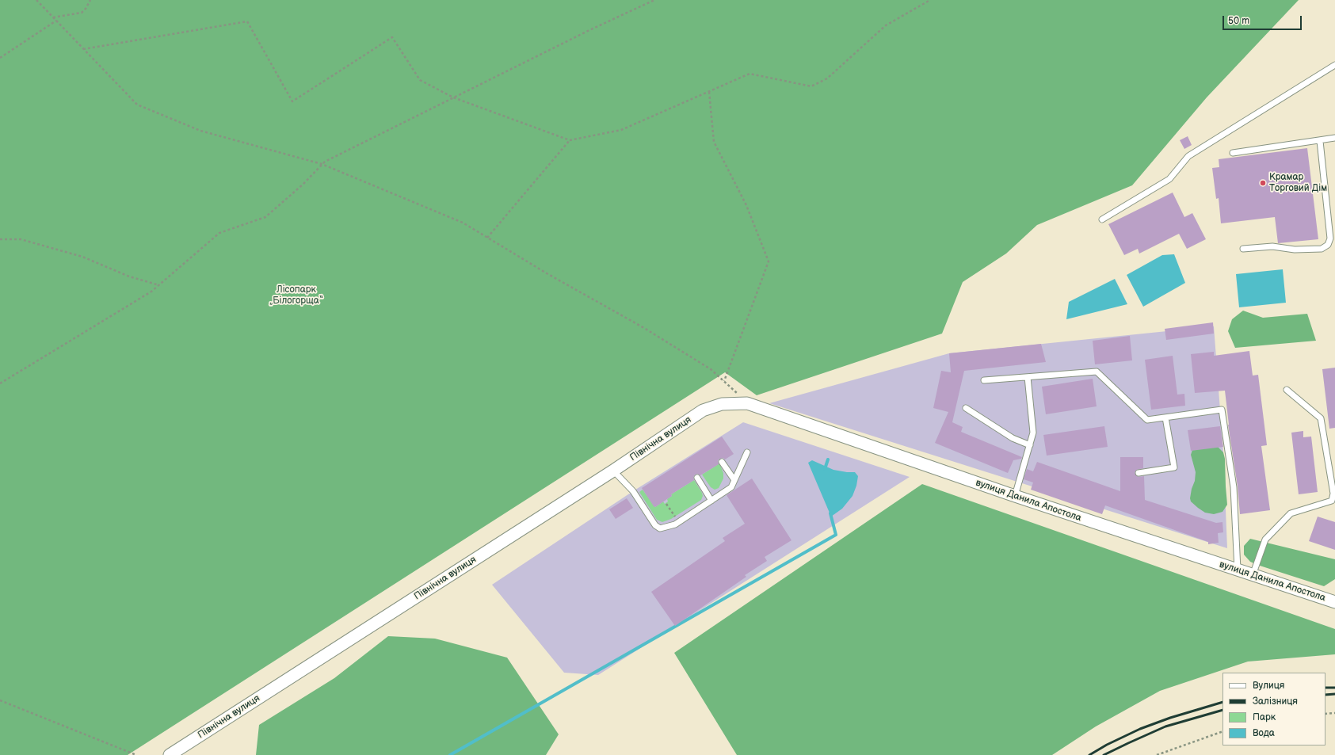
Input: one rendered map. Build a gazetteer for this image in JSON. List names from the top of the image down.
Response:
{
  "streets": {
    "street": ["Північна вулиця", "вулиця Данила Апостола"]
  },
  "crossings": [
    ["Північна вулиця", "вулиця Данила Апостола"]
  ],
  "parks": ["Лісопарк „Білогорща“"],
  "places": ["Крамар Торговий Дім"],
  "legend": [
    "Вулиця",
    "Залізниця",
    "Парк",
    "Вода"
  ],
  "scale_bar": "50 m"
}
